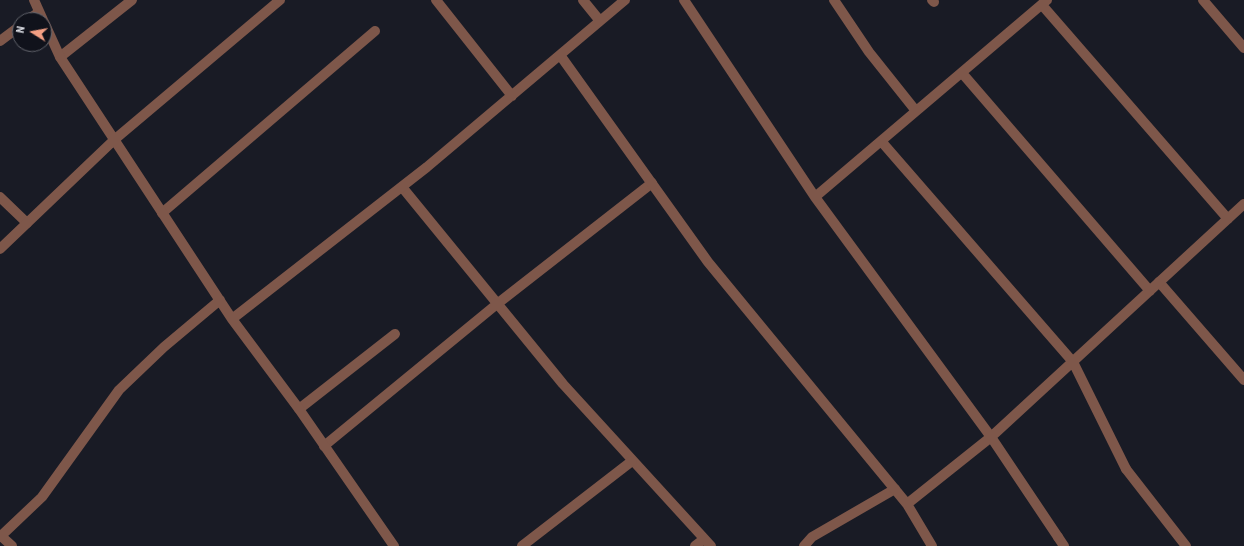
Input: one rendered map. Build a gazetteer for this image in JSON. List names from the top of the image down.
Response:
{
  "north": "left"
}
